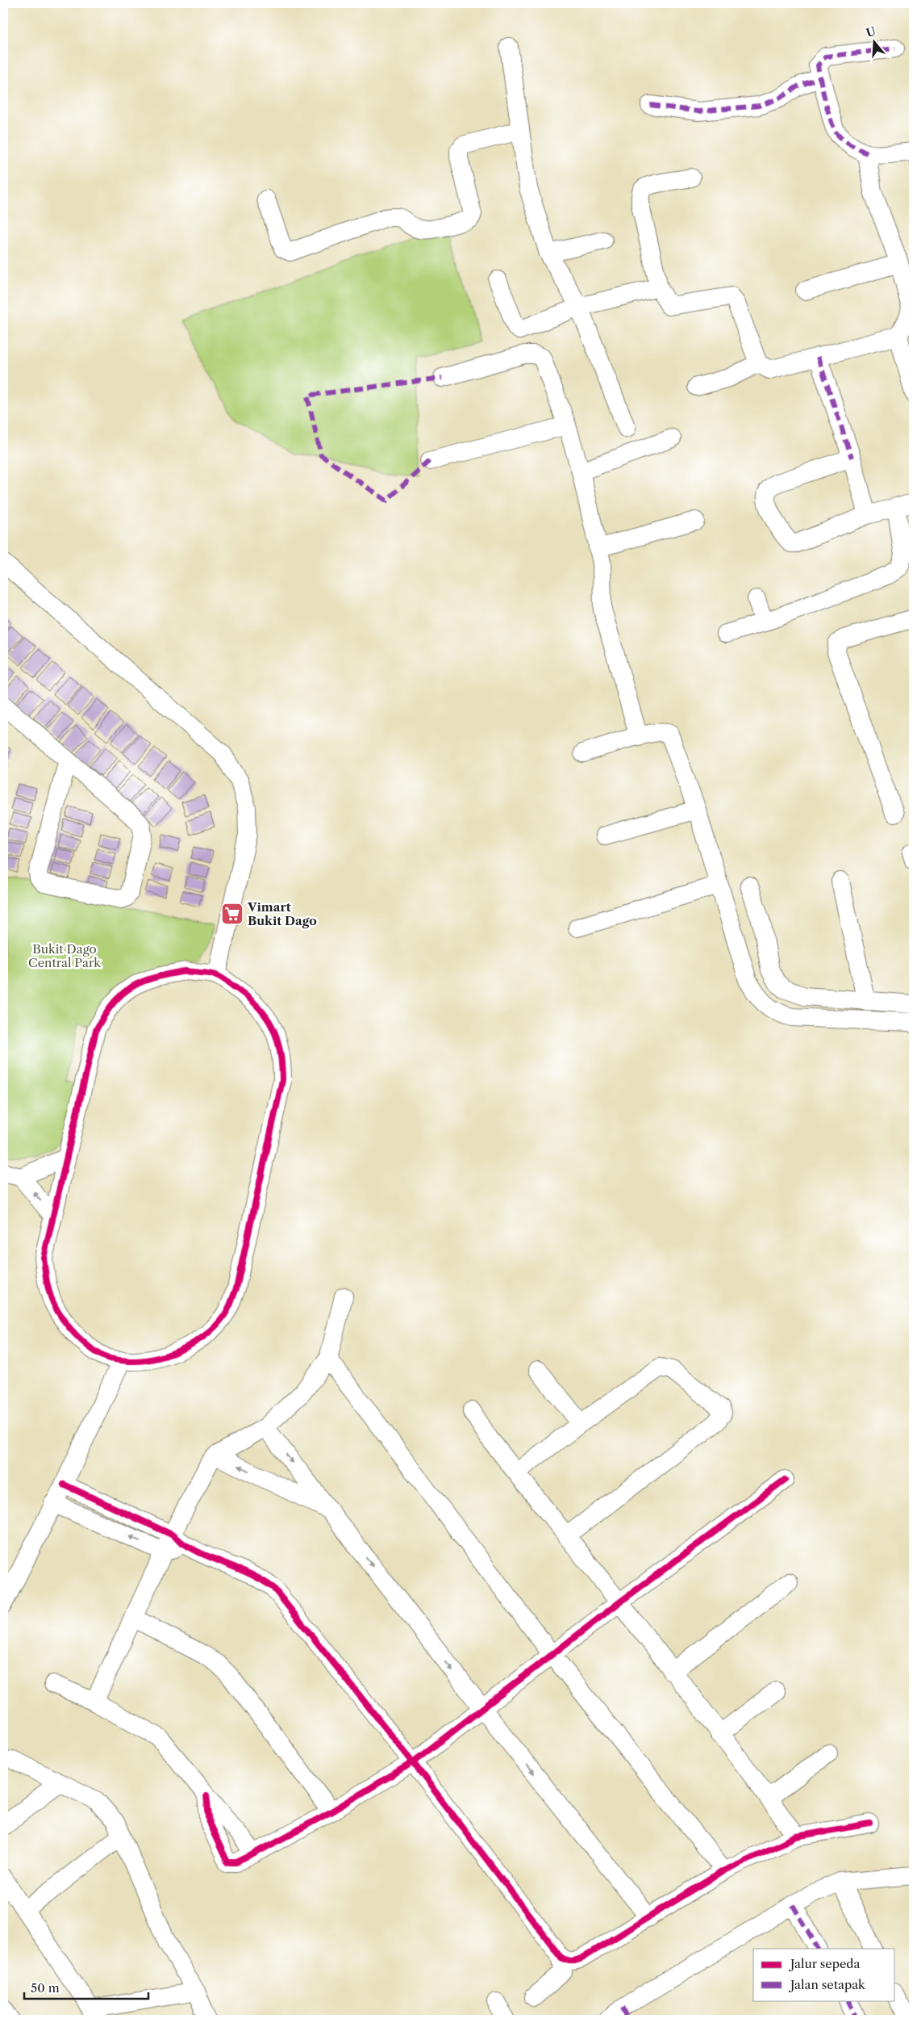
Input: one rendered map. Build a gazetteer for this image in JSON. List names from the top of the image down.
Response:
{
  "parks": ["Bukit Dago Central Park"],
  "places": {
    "supermarket": ["Vimart Bukit Dago"]
  },
  "legend": ["Jalur sepeda", "Jalan setapak"],
  "scale_bar": "50 m",
  "north": "top"
}
